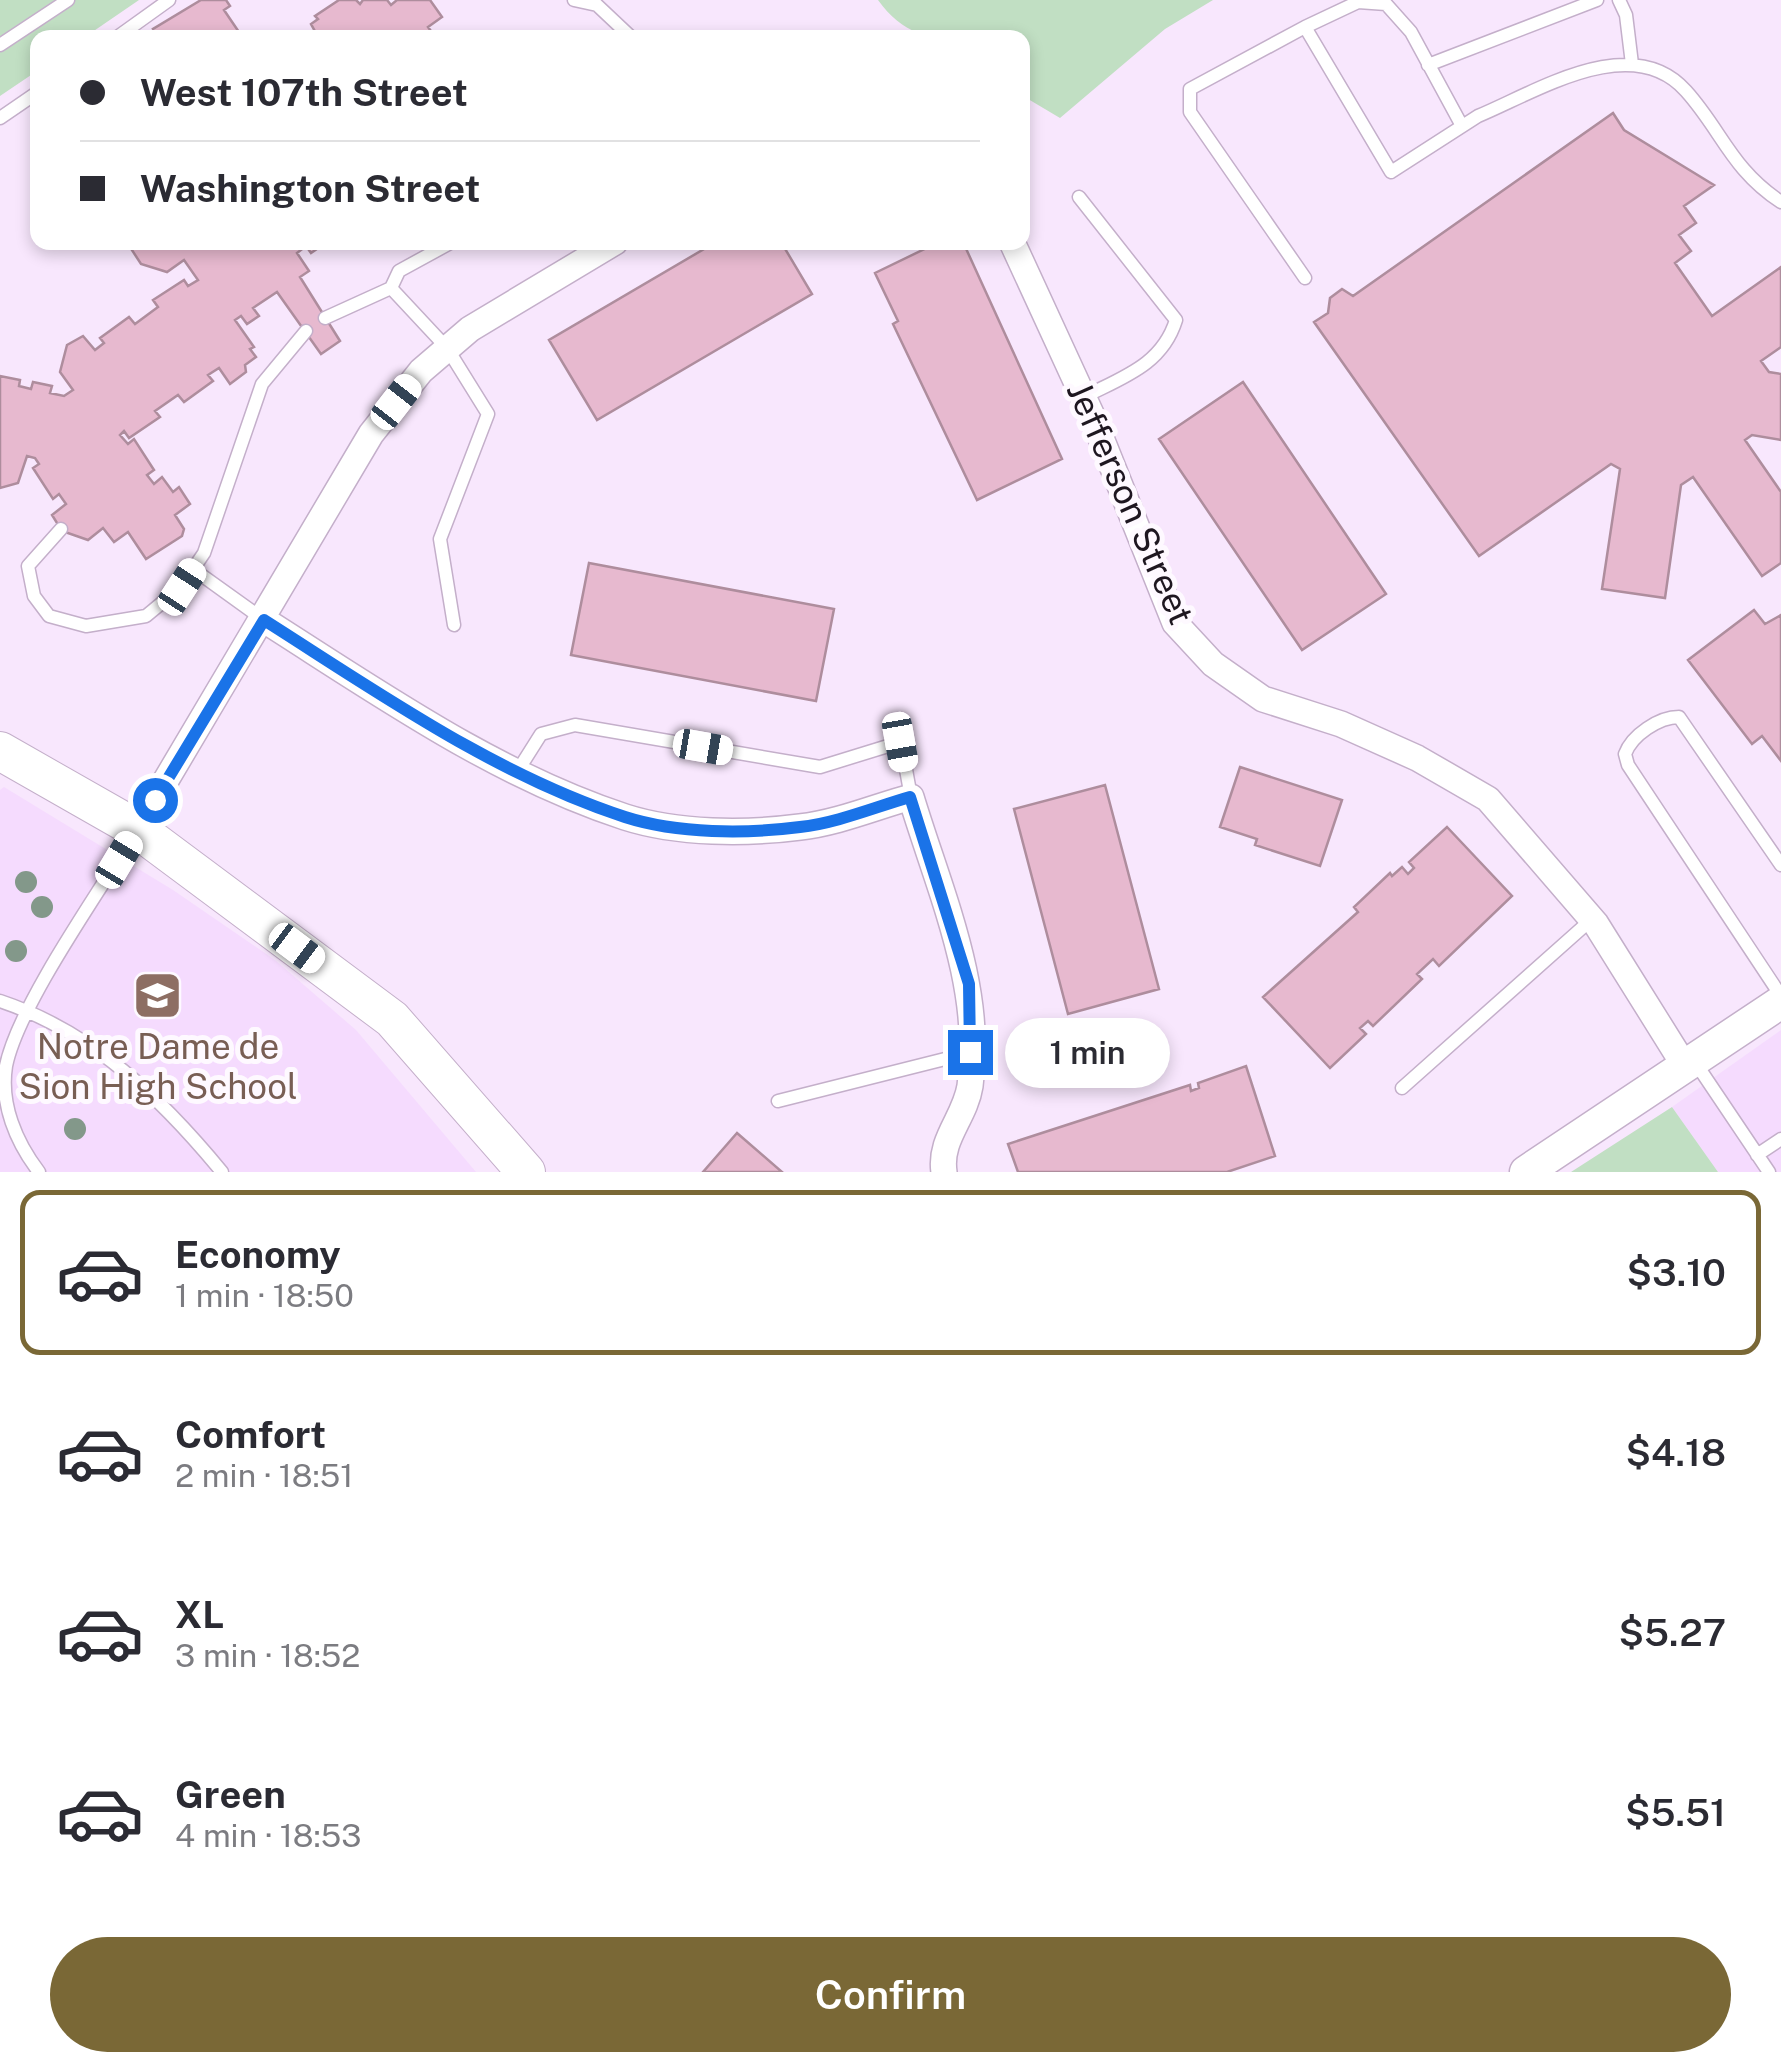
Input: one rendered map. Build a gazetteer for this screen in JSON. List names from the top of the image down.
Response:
{
  "streets": {
    "street": ["Jefferson Street"]
  },
  "places": {
    "school or university": ["Notre Dame de Sion High School"]
  },
  "page": {
    "banner": ["West 107th Street", "Washington Street"],
    "bubble": "1 min",
    "list": [
      {
        "name": "Economy",
        "note": "1 min · 18:50",
        "value": "$3.10"
      },
      {
        "name": "Comfort",
        "note": "2 min · 18:51",
        "value": "$4.18"
      },
      {
        "name": "XL",
        "note": "3 min · 18:52",
        "value": "$5.27"
      },
      {
        "name": "Green",
        "note": "4 min · 18:53",
        "value": "$5.51"
      }
    ],
    "buttons": "Confirm"
  }
}
